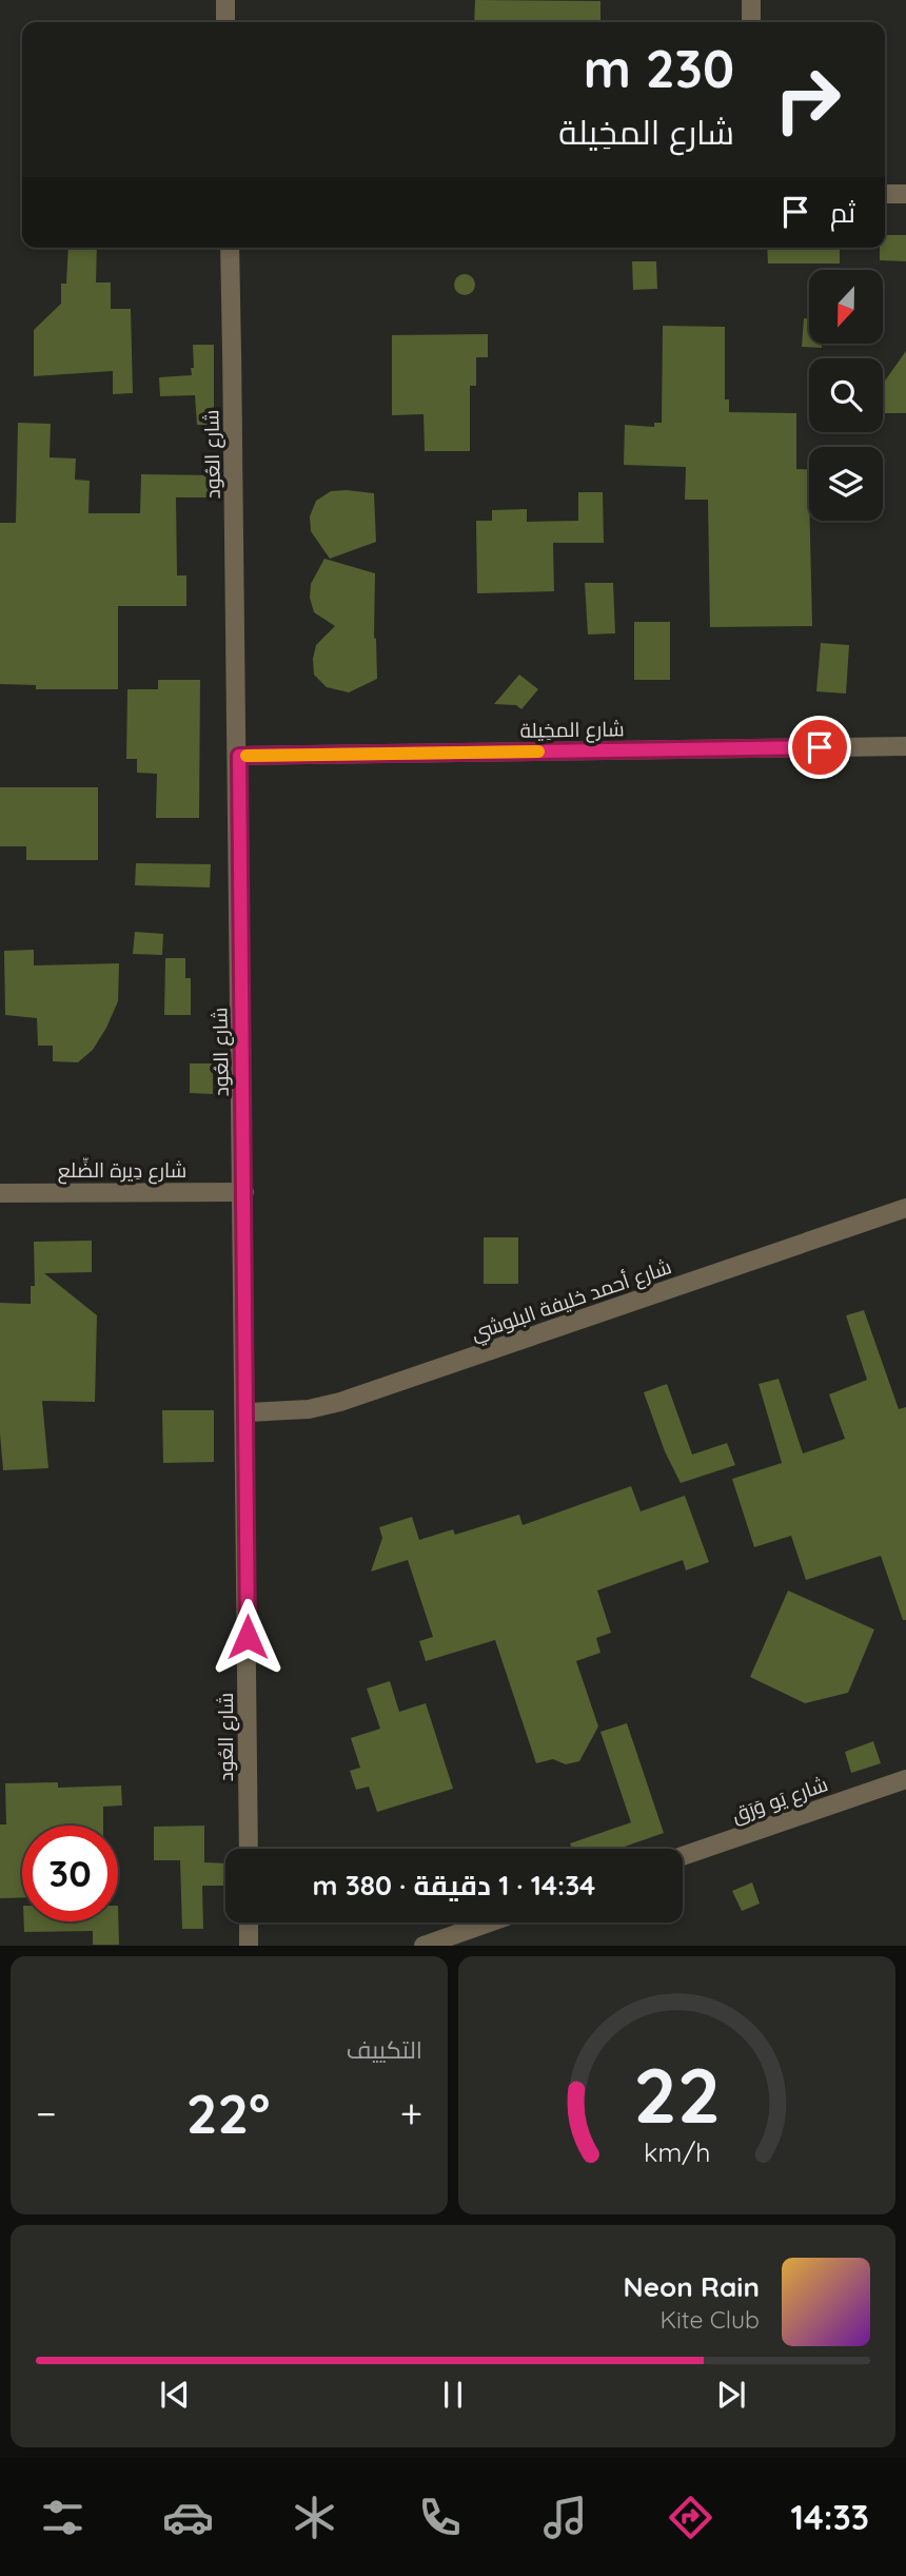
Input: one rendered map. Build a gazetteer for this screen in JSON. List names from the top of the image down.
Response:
{
  "streets": {
    "street": [
      "شارع العُود",
      "شارع المخِيلة",
      "شارع دِيرة الضِّلع",
      "شارع أحمد خليفة البلوشي",
      "شارع يَو وَرَق"
    ]
  },
  "crossings": [
    ["شارع العُود", "شارع المخِيلة"],
    ["شارع العُود", "شارع دِيرة الضِّلع"],
    ["شارع العُود", "شارع أحمد خليفة البلوشي"]
  ],
  "north": "bottom",
  "page": {
    "turn": ["230 m", "شارع المخِيلة"],
    "then": "ثم",
    "limit": "30",
    "trip": "14:34 · 1 دقيقة · 380 m",
    "tile": "التكييف",
    "heat": ["−", "22°", "+"],
    "song": ["Neon Rain", "Kite Club"],
    "tabs": "14:33",
    "gauge": ["22", "km/h"]
  }
}
